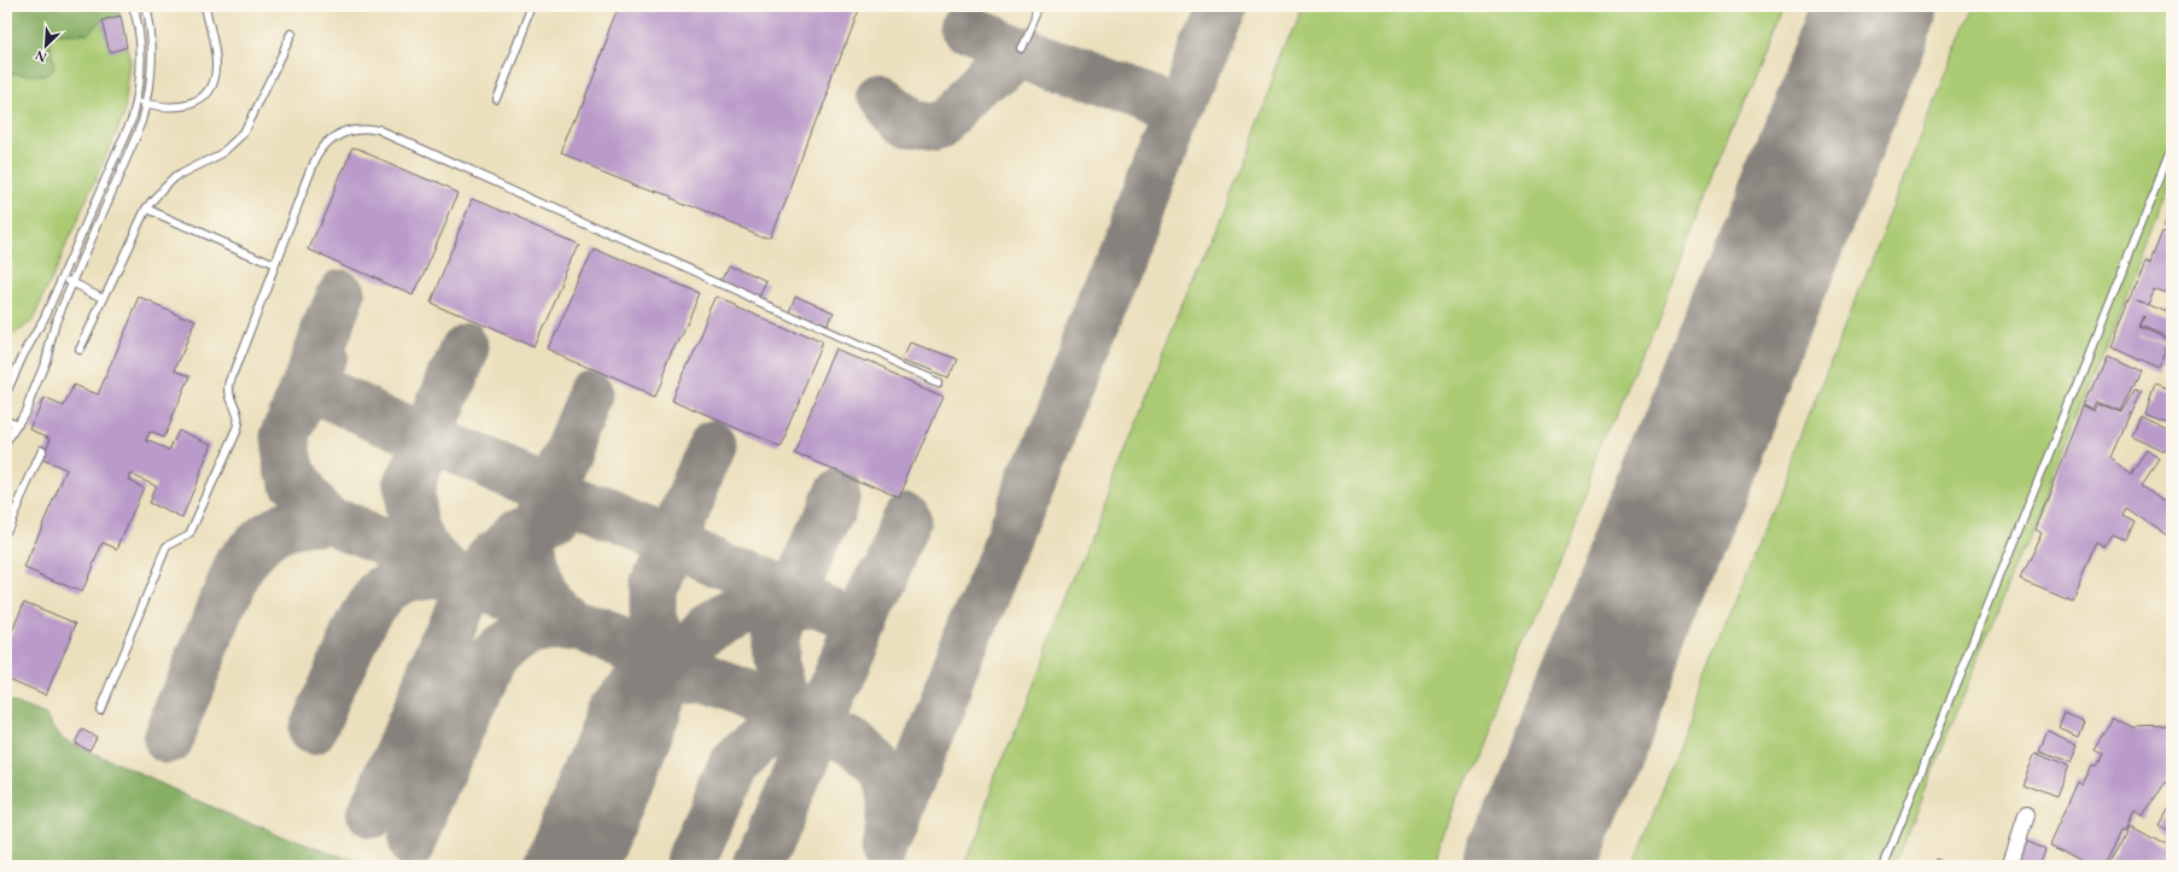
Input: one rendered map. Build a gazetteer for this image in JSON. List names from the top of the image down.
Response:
{
  "north": "bottom left"
}
